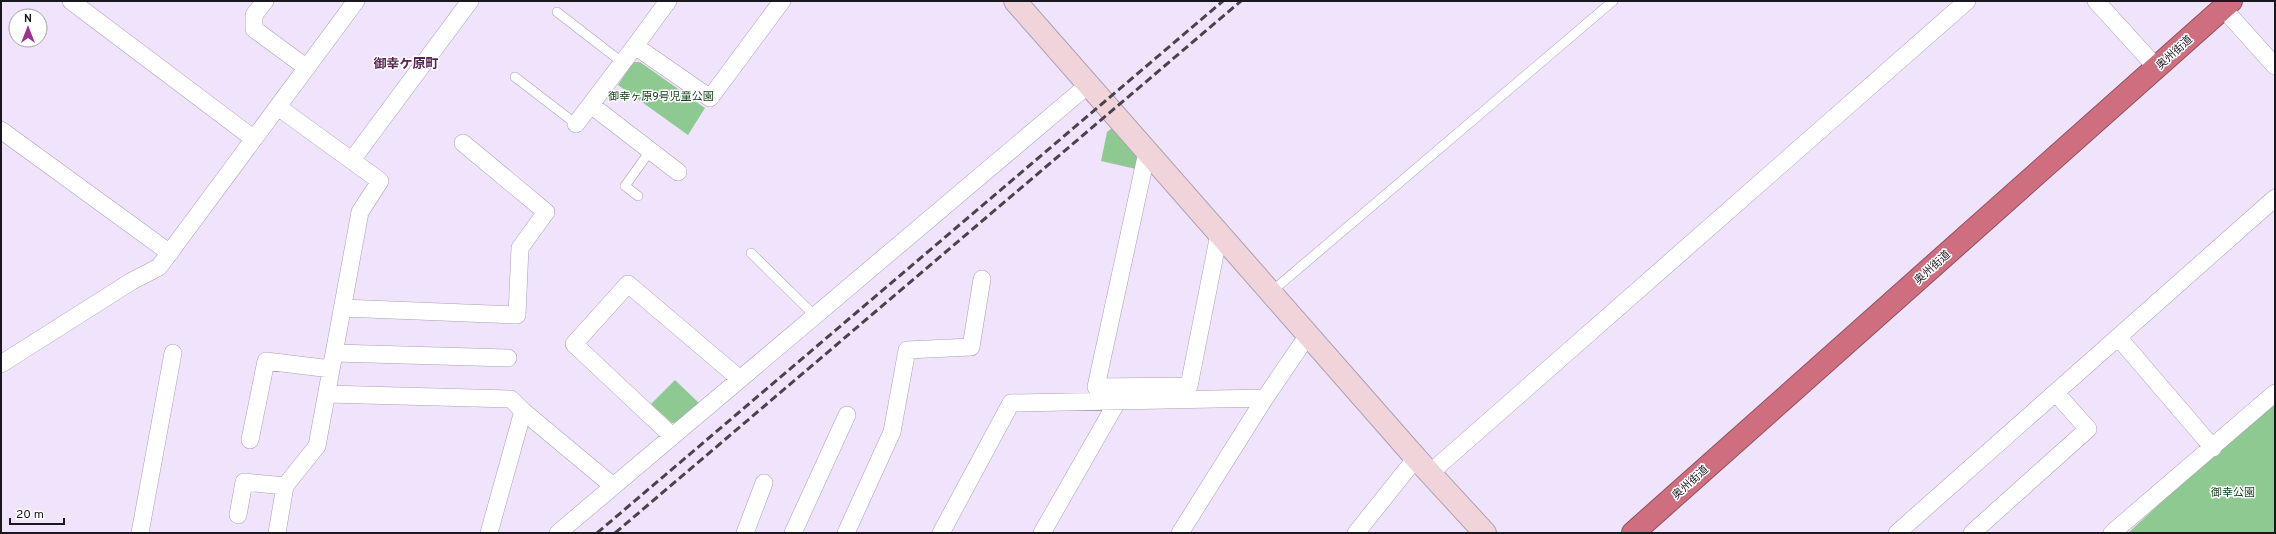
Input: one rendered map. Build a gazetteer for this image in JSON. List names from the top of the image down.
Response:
{
  "streets": {
    "highway": ["奥州街道"]
  },
  "districts": ["御幸ケ原町"],
  "parks": ["御幸ヶ原9号児童公園", "御幸公園"],
  "scale_bar": "20 m",
  "north": "top"
}
